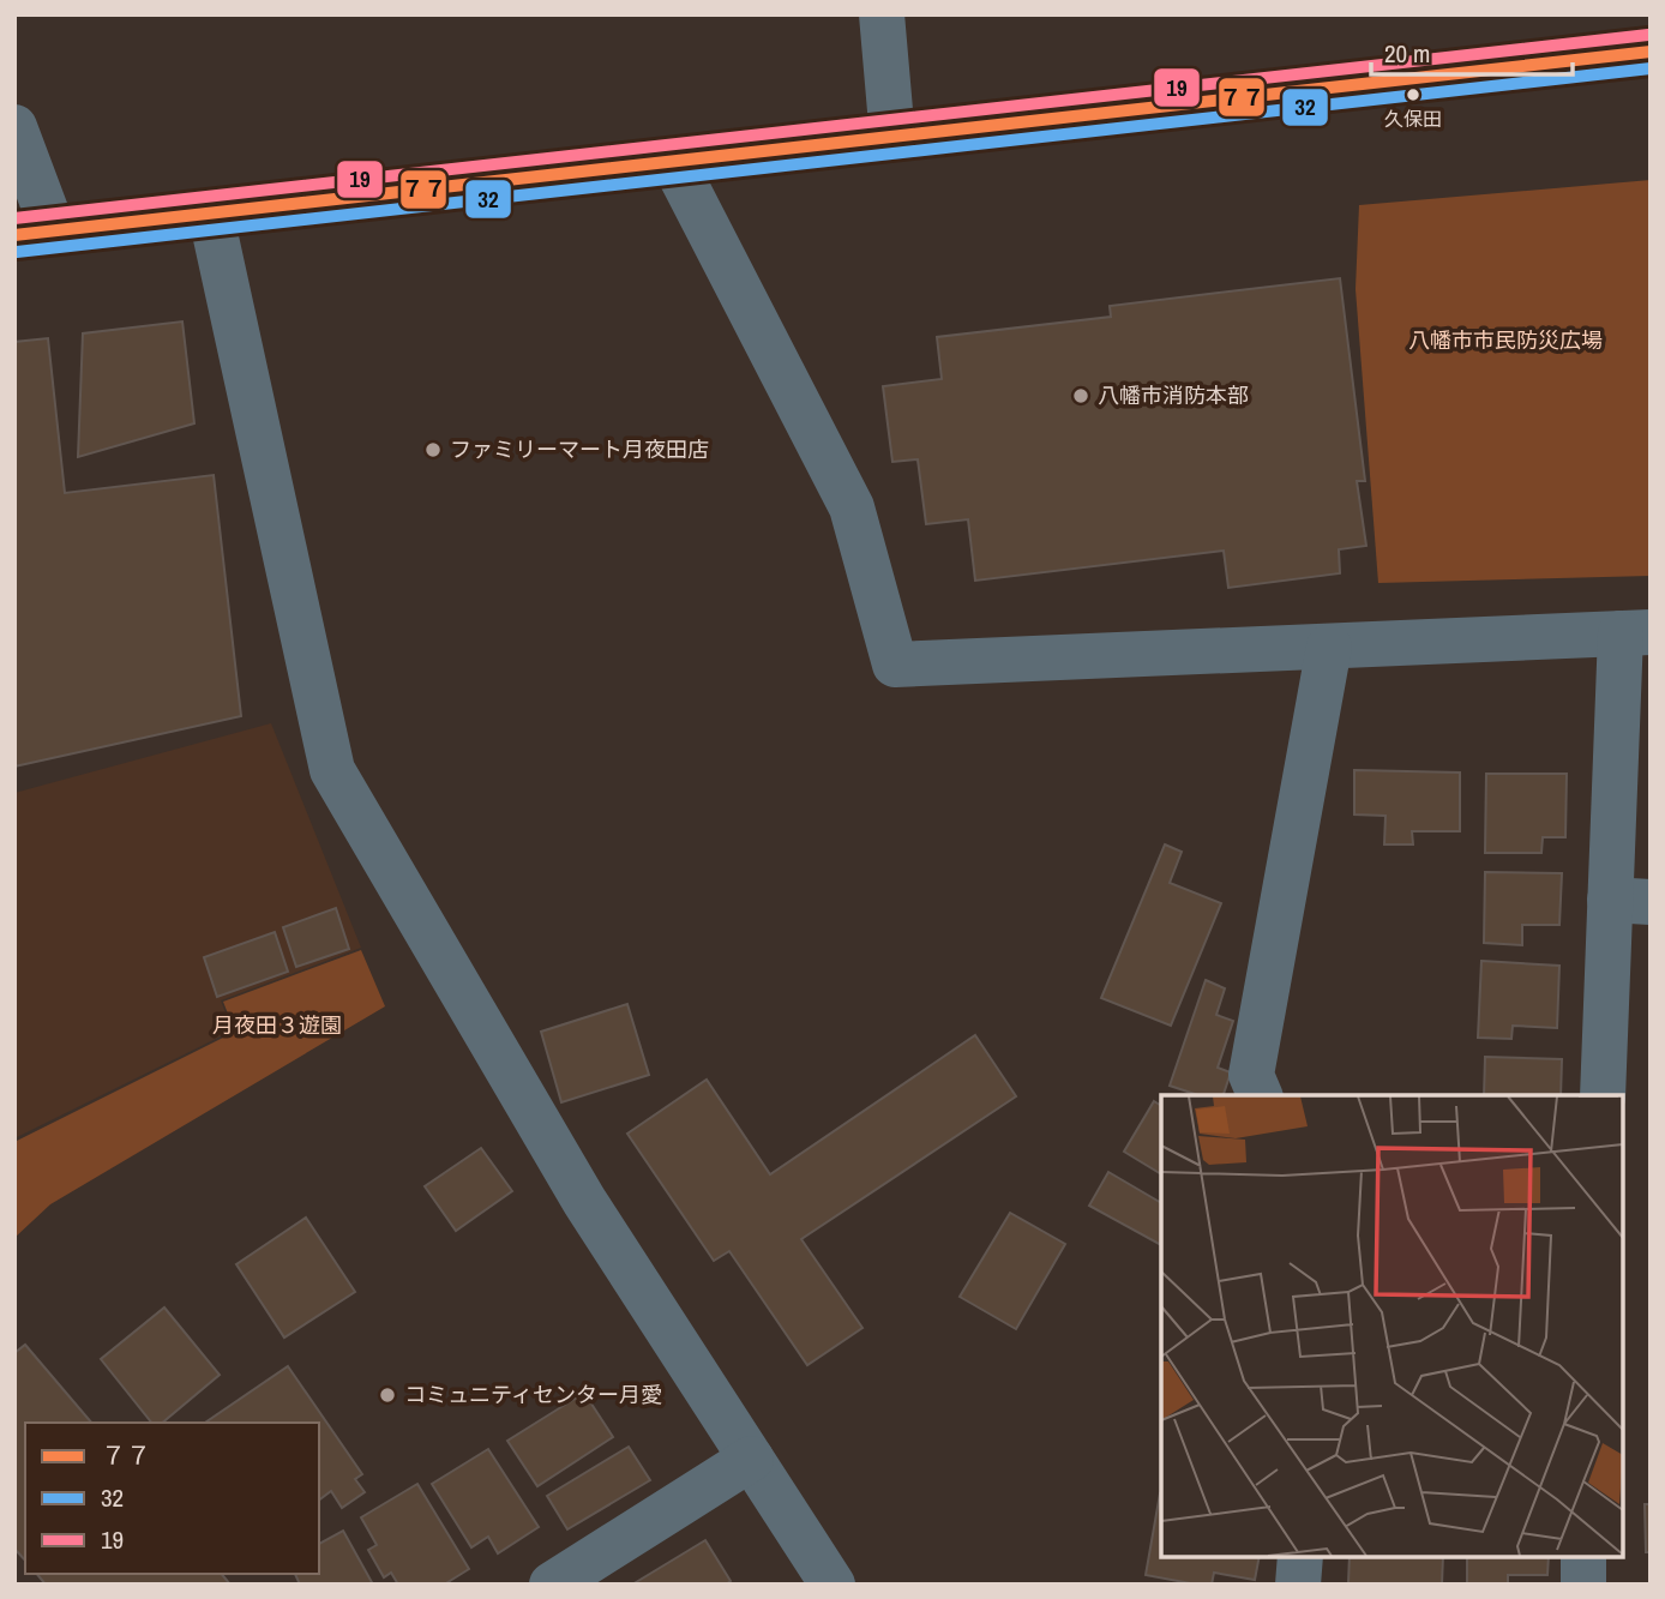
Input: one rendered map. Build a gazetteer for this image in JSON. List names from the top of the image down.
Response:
{
  "parks": ["八幡市市民防災広場", "月夜田３遊園"],
  "places": [
    "久保田",
    "八幡市消防本部",
    "ファミリーマート月夜田店",
    "コミュニティセンター月愛"
  ],
  "lines": ["transit line 19", "transit line ７７", "transit line 32"],
  "legend": ["７７", "32", "19"],
  "scale_bar": "20 m"
}
